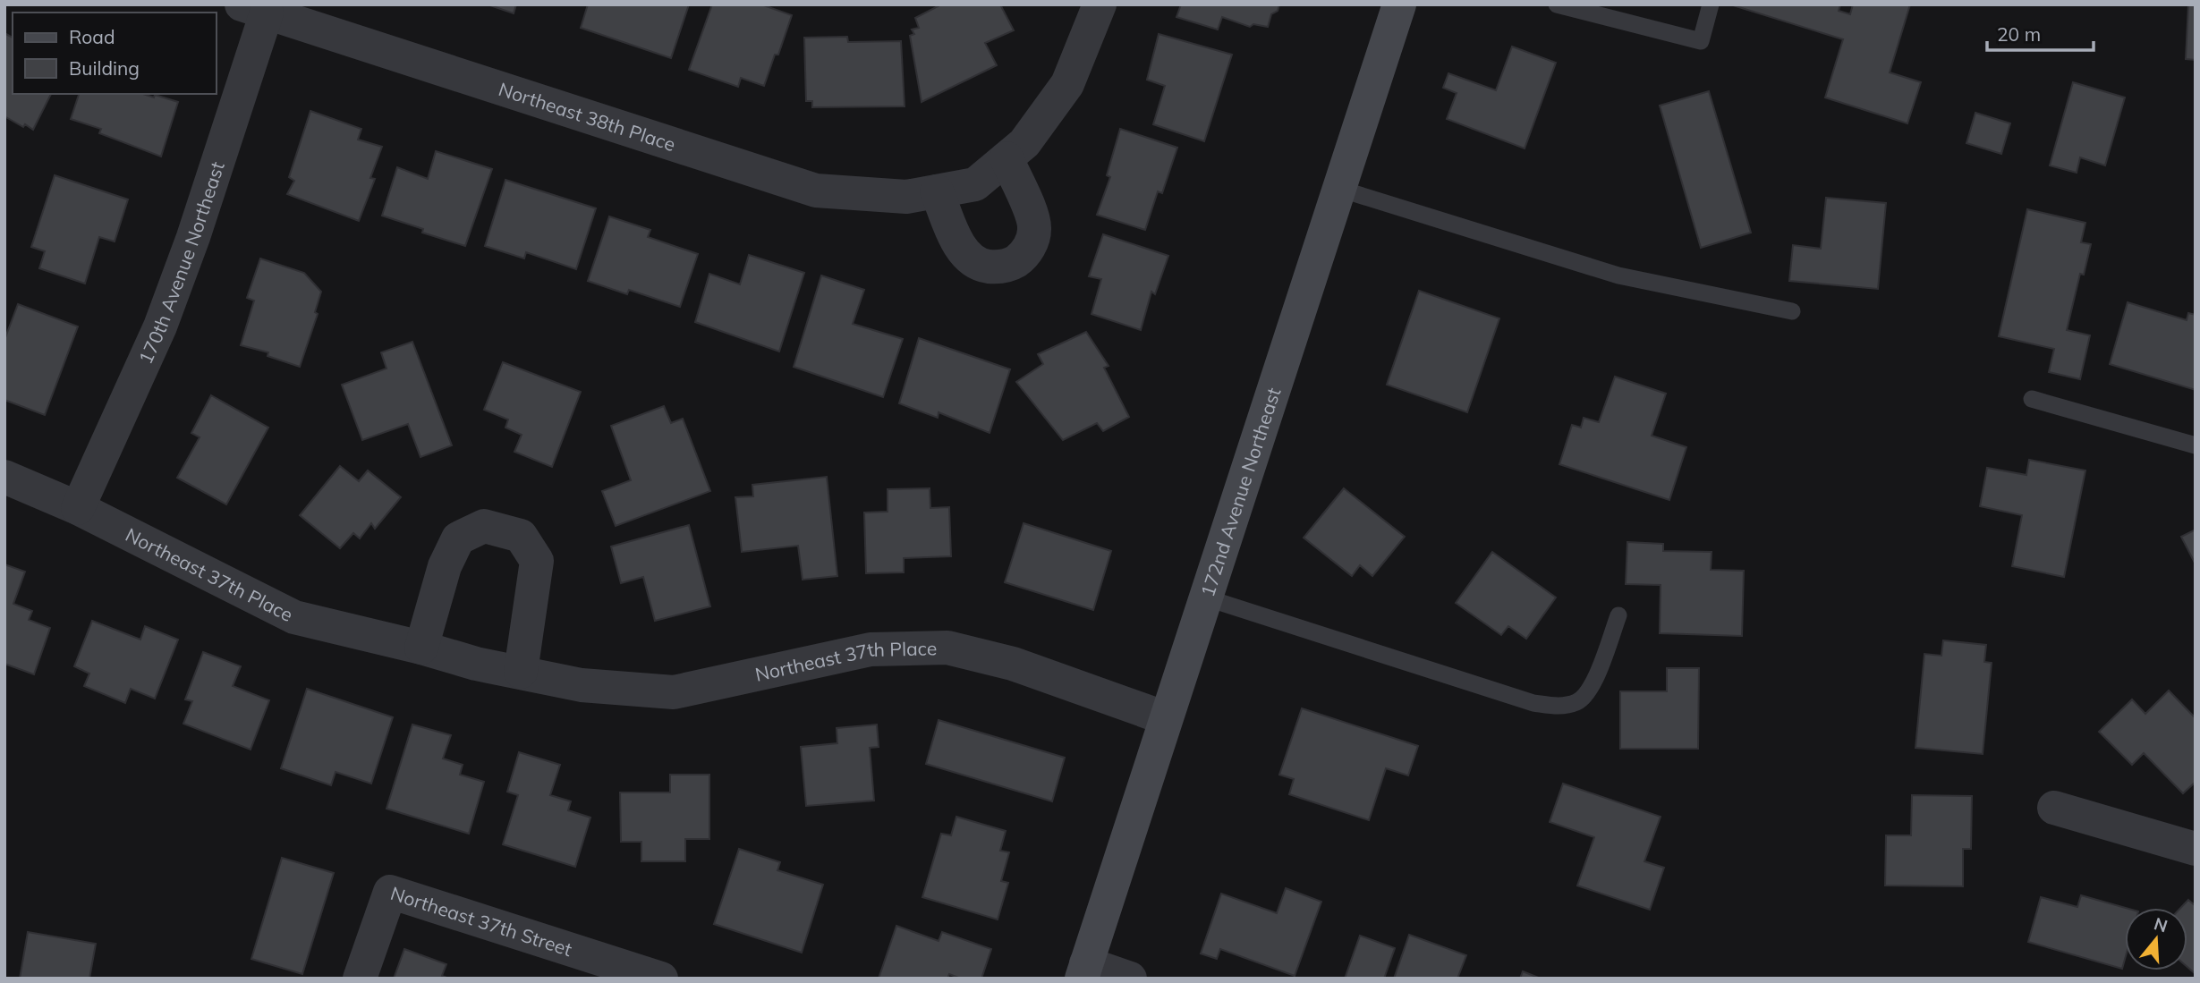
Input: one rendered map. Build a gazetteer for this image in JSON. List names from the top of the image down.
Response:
{
  "streets": {
    "street": [
      "Northeast 38th Place",
      "170th Avenue Northeast",
      "172nd Avenue Northeast",
      "Northeast 37th Place",
      "Northeast 37th Street"
    ]
  },
  "crossings": [
    ["Northeast 38th Place", "170th Avenue Northeast"],
    ["170th Avenue Northeast", "Northeast 37th Place"],
    ["172nd Avenue Northeast", "Northeast 37th Place"]
  ],
  "legend": ["Road", "Building"],
  "scale_bar": "20 m",
  "north": "top"
}
